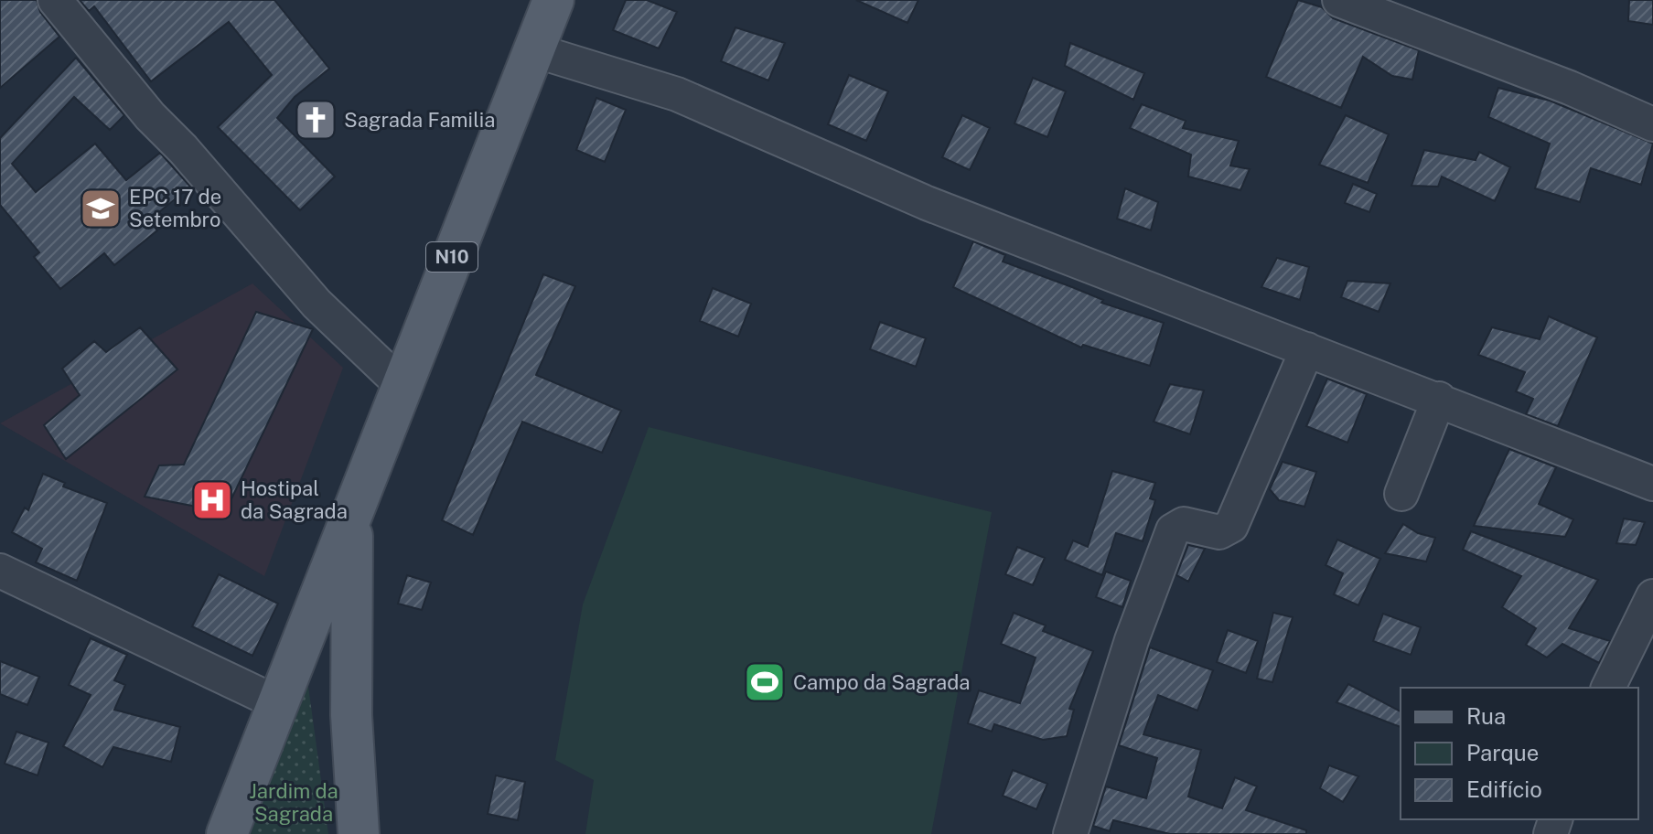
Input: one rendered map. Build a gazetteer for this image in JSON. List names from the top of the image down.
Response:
{
  "streets": {
    "main road": ["N10"]
  },
  "parks": ["Jardim da Sagrada"],
  "places": {
    "church": ["Sagrada Familia"],
    "school or university": ["EPC 17 de Setembro"],
    "hospital": ["Hostipal da Sagrada"],
    "sports": ["Campo da Sagrada"]
  },
  "legend": ["Rua", "Parque", "Edifício"]
}
